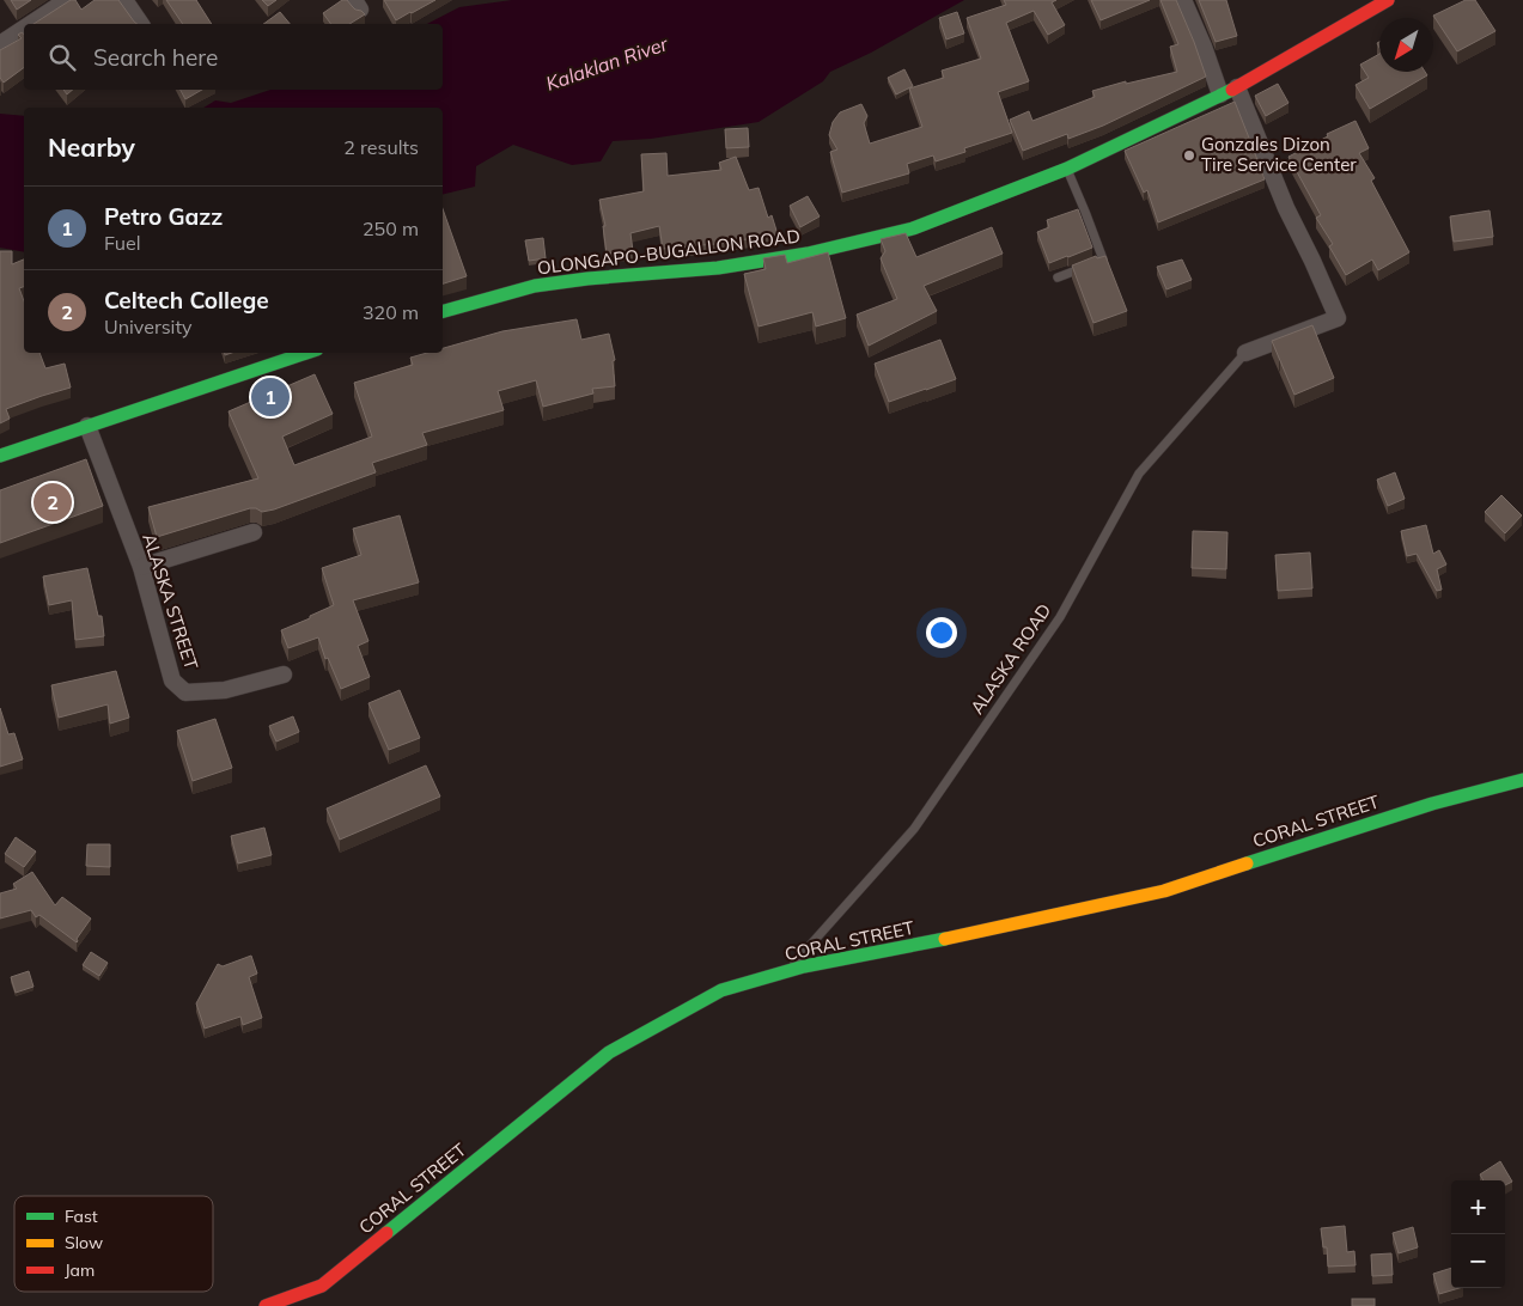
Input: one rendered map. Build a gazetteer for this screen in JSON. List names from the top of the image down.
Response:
{
  "streets": {
    "street": ["OLONGAPO-BUGALLON ROAD", "ALASKA STREET", "CORAL STREET"],
    "lane": ["ALASKA ROAD"]
  },
  "crossings": [
    ["ALASKA ROAD", "CORAL STREET"]
  ],
  "water": ["Kalaklan River"],
  "places": ["Gonzales Dizon Tire Service Center"],
  "legend": ["Fast", "Slow", "Jam"],
  "north": "bottom left",
  "page": {
    "search": "Search here",
    "heading": ["Nearby", "2 results"],
    "list": [
      {
        "mark": "1",
        "name": "Petro Gazz",
        "note": "Fuel",
        "value": "250 m"
      },
      {
        "mark": "2",
        "name": "Celtech College",
        "note": "University",
        "value": "320 m"
      }
    ],
    "pins": ["1", "2"],
    "map_buttons": ["+", "−"]
  }
}
